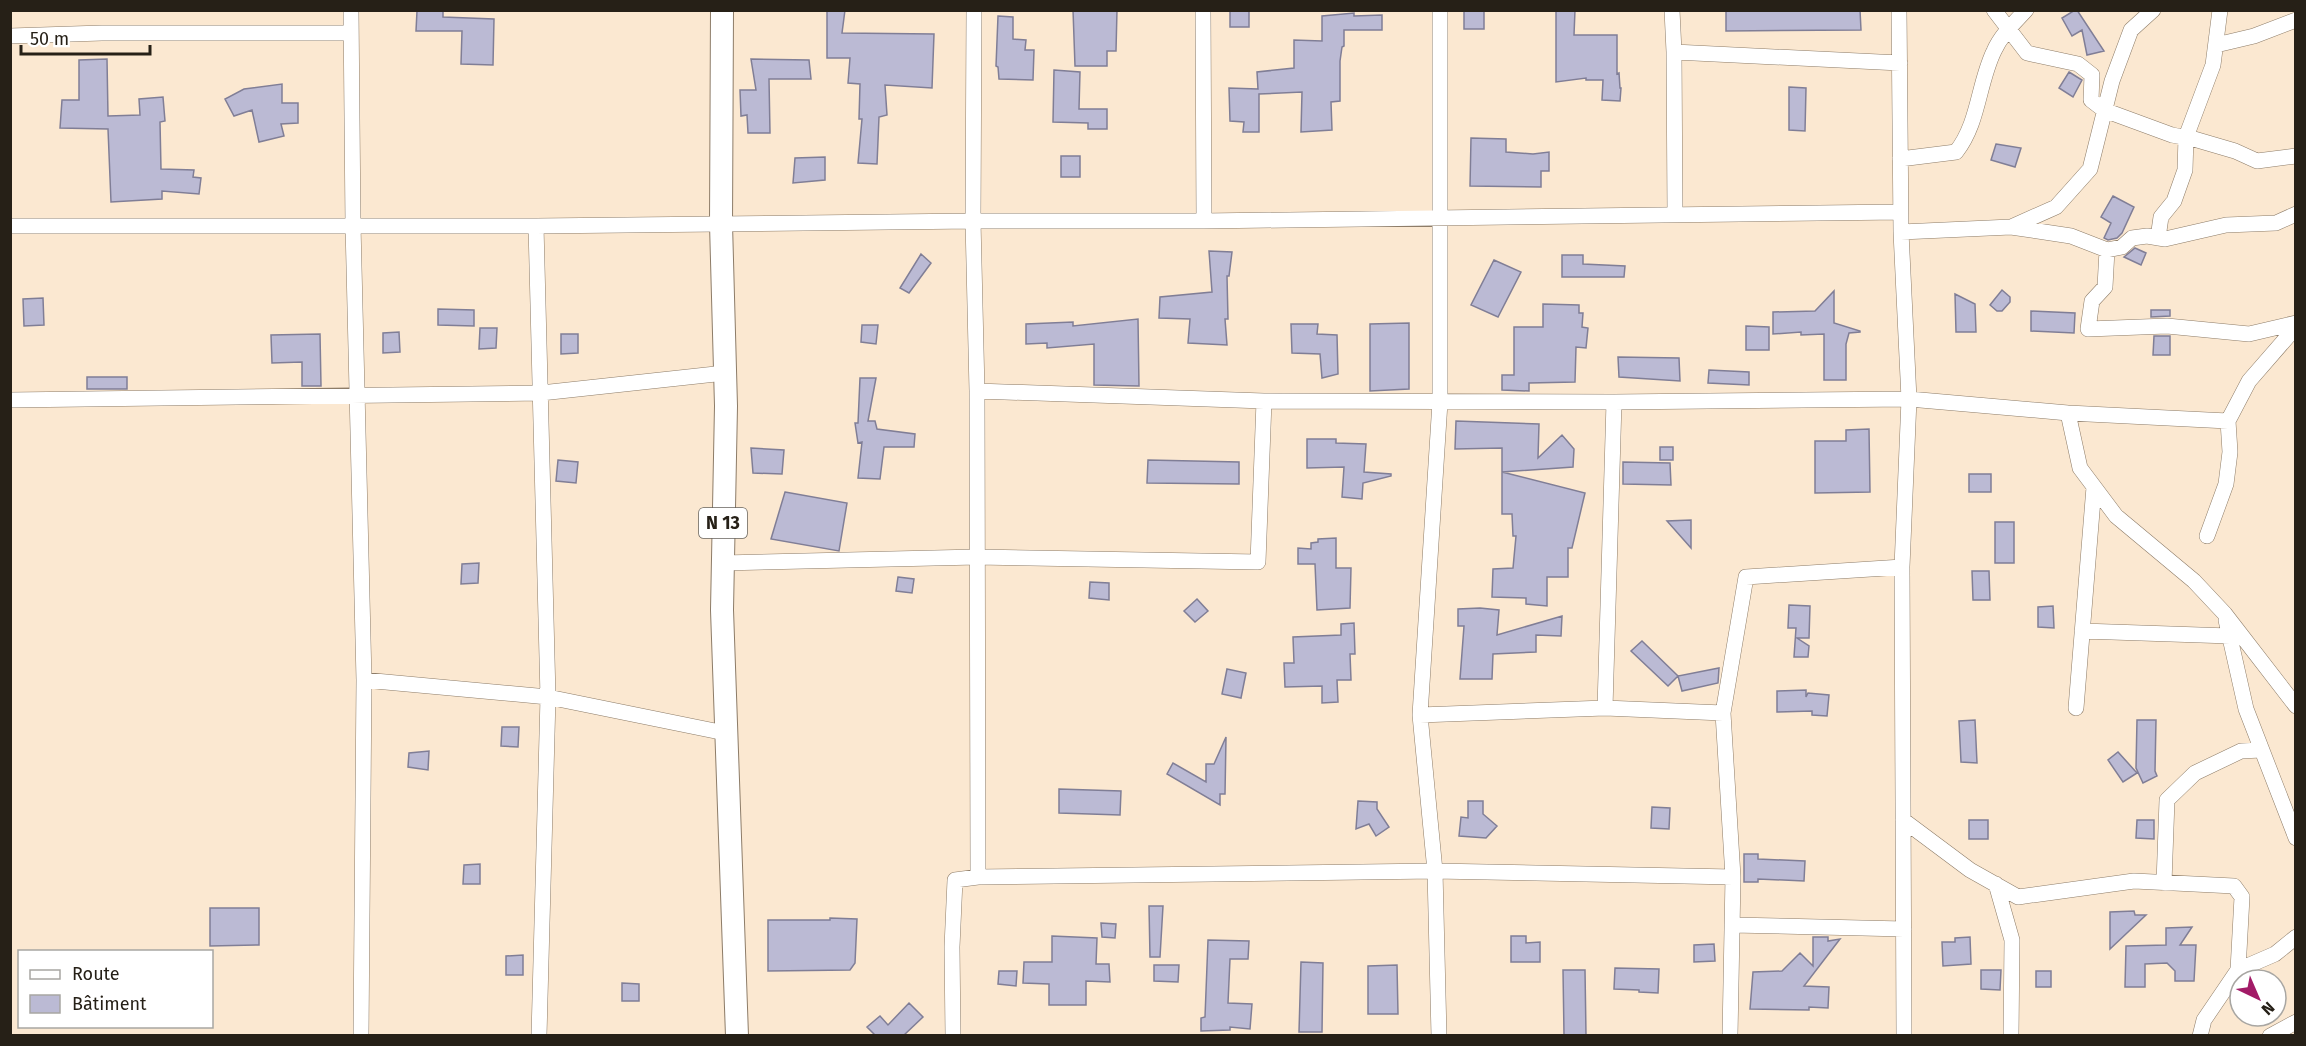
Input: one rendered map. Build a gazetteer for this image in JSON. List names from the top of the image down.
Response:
{
  "streets": {
    "main road": ["N 13"]
  },
  "legend": ["Route", "Bâtiment"],
  "scale_bar": "50 m",
  "north": "bottom right"
}
